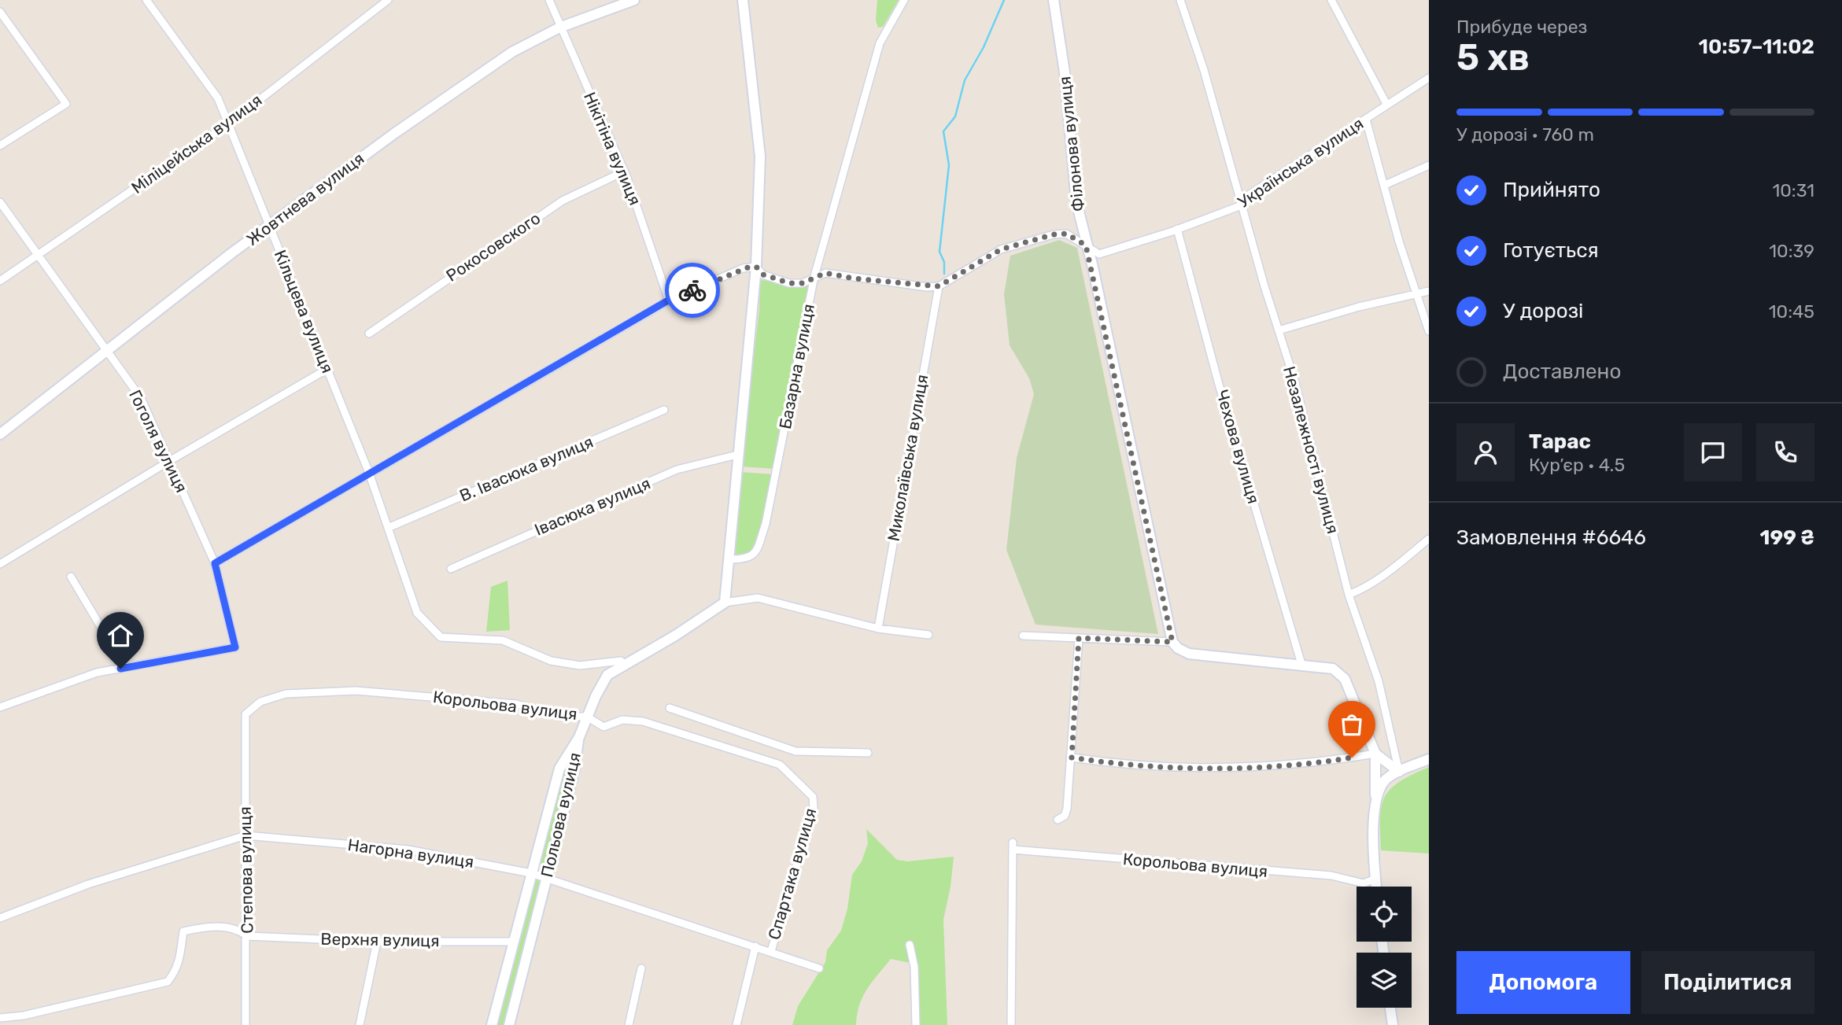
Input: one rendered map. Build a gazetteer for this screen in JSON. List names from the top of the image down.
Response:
{
  "streets": {
    "main road": ["Філонова вулиця", "Жовтнева вулиця", "Польова вулиця"],
    "street": [
      "Міліцейська вулиця",
      "Нікітіна вулиця",
      "Українська вулиця",
      "Рокосовского",
      "Кільцева вулиця",
      "Базарна вулиця",
      "Гоголя вулиця",
      "Чехова вулиця",
      "Незалежності вулиця",
      "Миколаївська вулиця",
      "В. Івасюка вулиця",
      "Івасюка вулиця",
      "Корольова вулиця",
      "Нагорна вулиця",
      "Степова вулиця",
      "Спартака вулиця",
      "Верхня вулиця"
    ]
  },
  "crossings": [
    ["Міліцейська вулиця", "Кільцева вулиця"],
    ["Міліцейська вулиця", "Гоголя вулиця"],
    ["Філонова вулиця", "Українська вулиця"],
    ["Нікітіна вулиця", "Жовтнева вулиця"],
    ["Нікітіна вулиця", "Рокосовского"],
    ["Українська вулиця", "Чехова вулиця"],
    ["Українська вулиця", "Незалежності вулиця"],
    ["Українська вулиця", "Миколаївська вулиця"],
    ["Жовтнева вулиця", "Кільцева вулиця"],
    ["Жовтнева вулиця", "Гоголя вулиця"],
    ["Кільцева вулиця", "В. Івасюка вулиця"],
    ["Корольова вулиця", "Степова вулиця"],
    ["Корольова вулиця", "Спартака вулиця"],
    ["Польова вулиця", "Нагорна вулиця"],
    ["Польова вулиця", "Верхня вулиця"],
    ["Нагорна вулиця", "Степова вулиця"],
    ["Нагорна вулиця", "Спартака вулиця"],
    ["Степова вулиця", "Верхня вулиця"]
  ],
  "page": {
    "heading": ["5 хв", "Прибуде через", "10:57–11:02"],
    "panel": [
      "Тарас",
      "Кур’єр · 4.5",
      "Замовлення #6646",
      "199 ₴"
    ],
    "bar": "У дорозі · 760 m",
    "list": [
      ["Прийнято", "10:31"],
      ["Готується", "10:39"],
      ["У дорозі", "10:45"],
      "Доставлено"
    ],
    "buttons": ["Допомога", "Поділитися"]
  }
}
